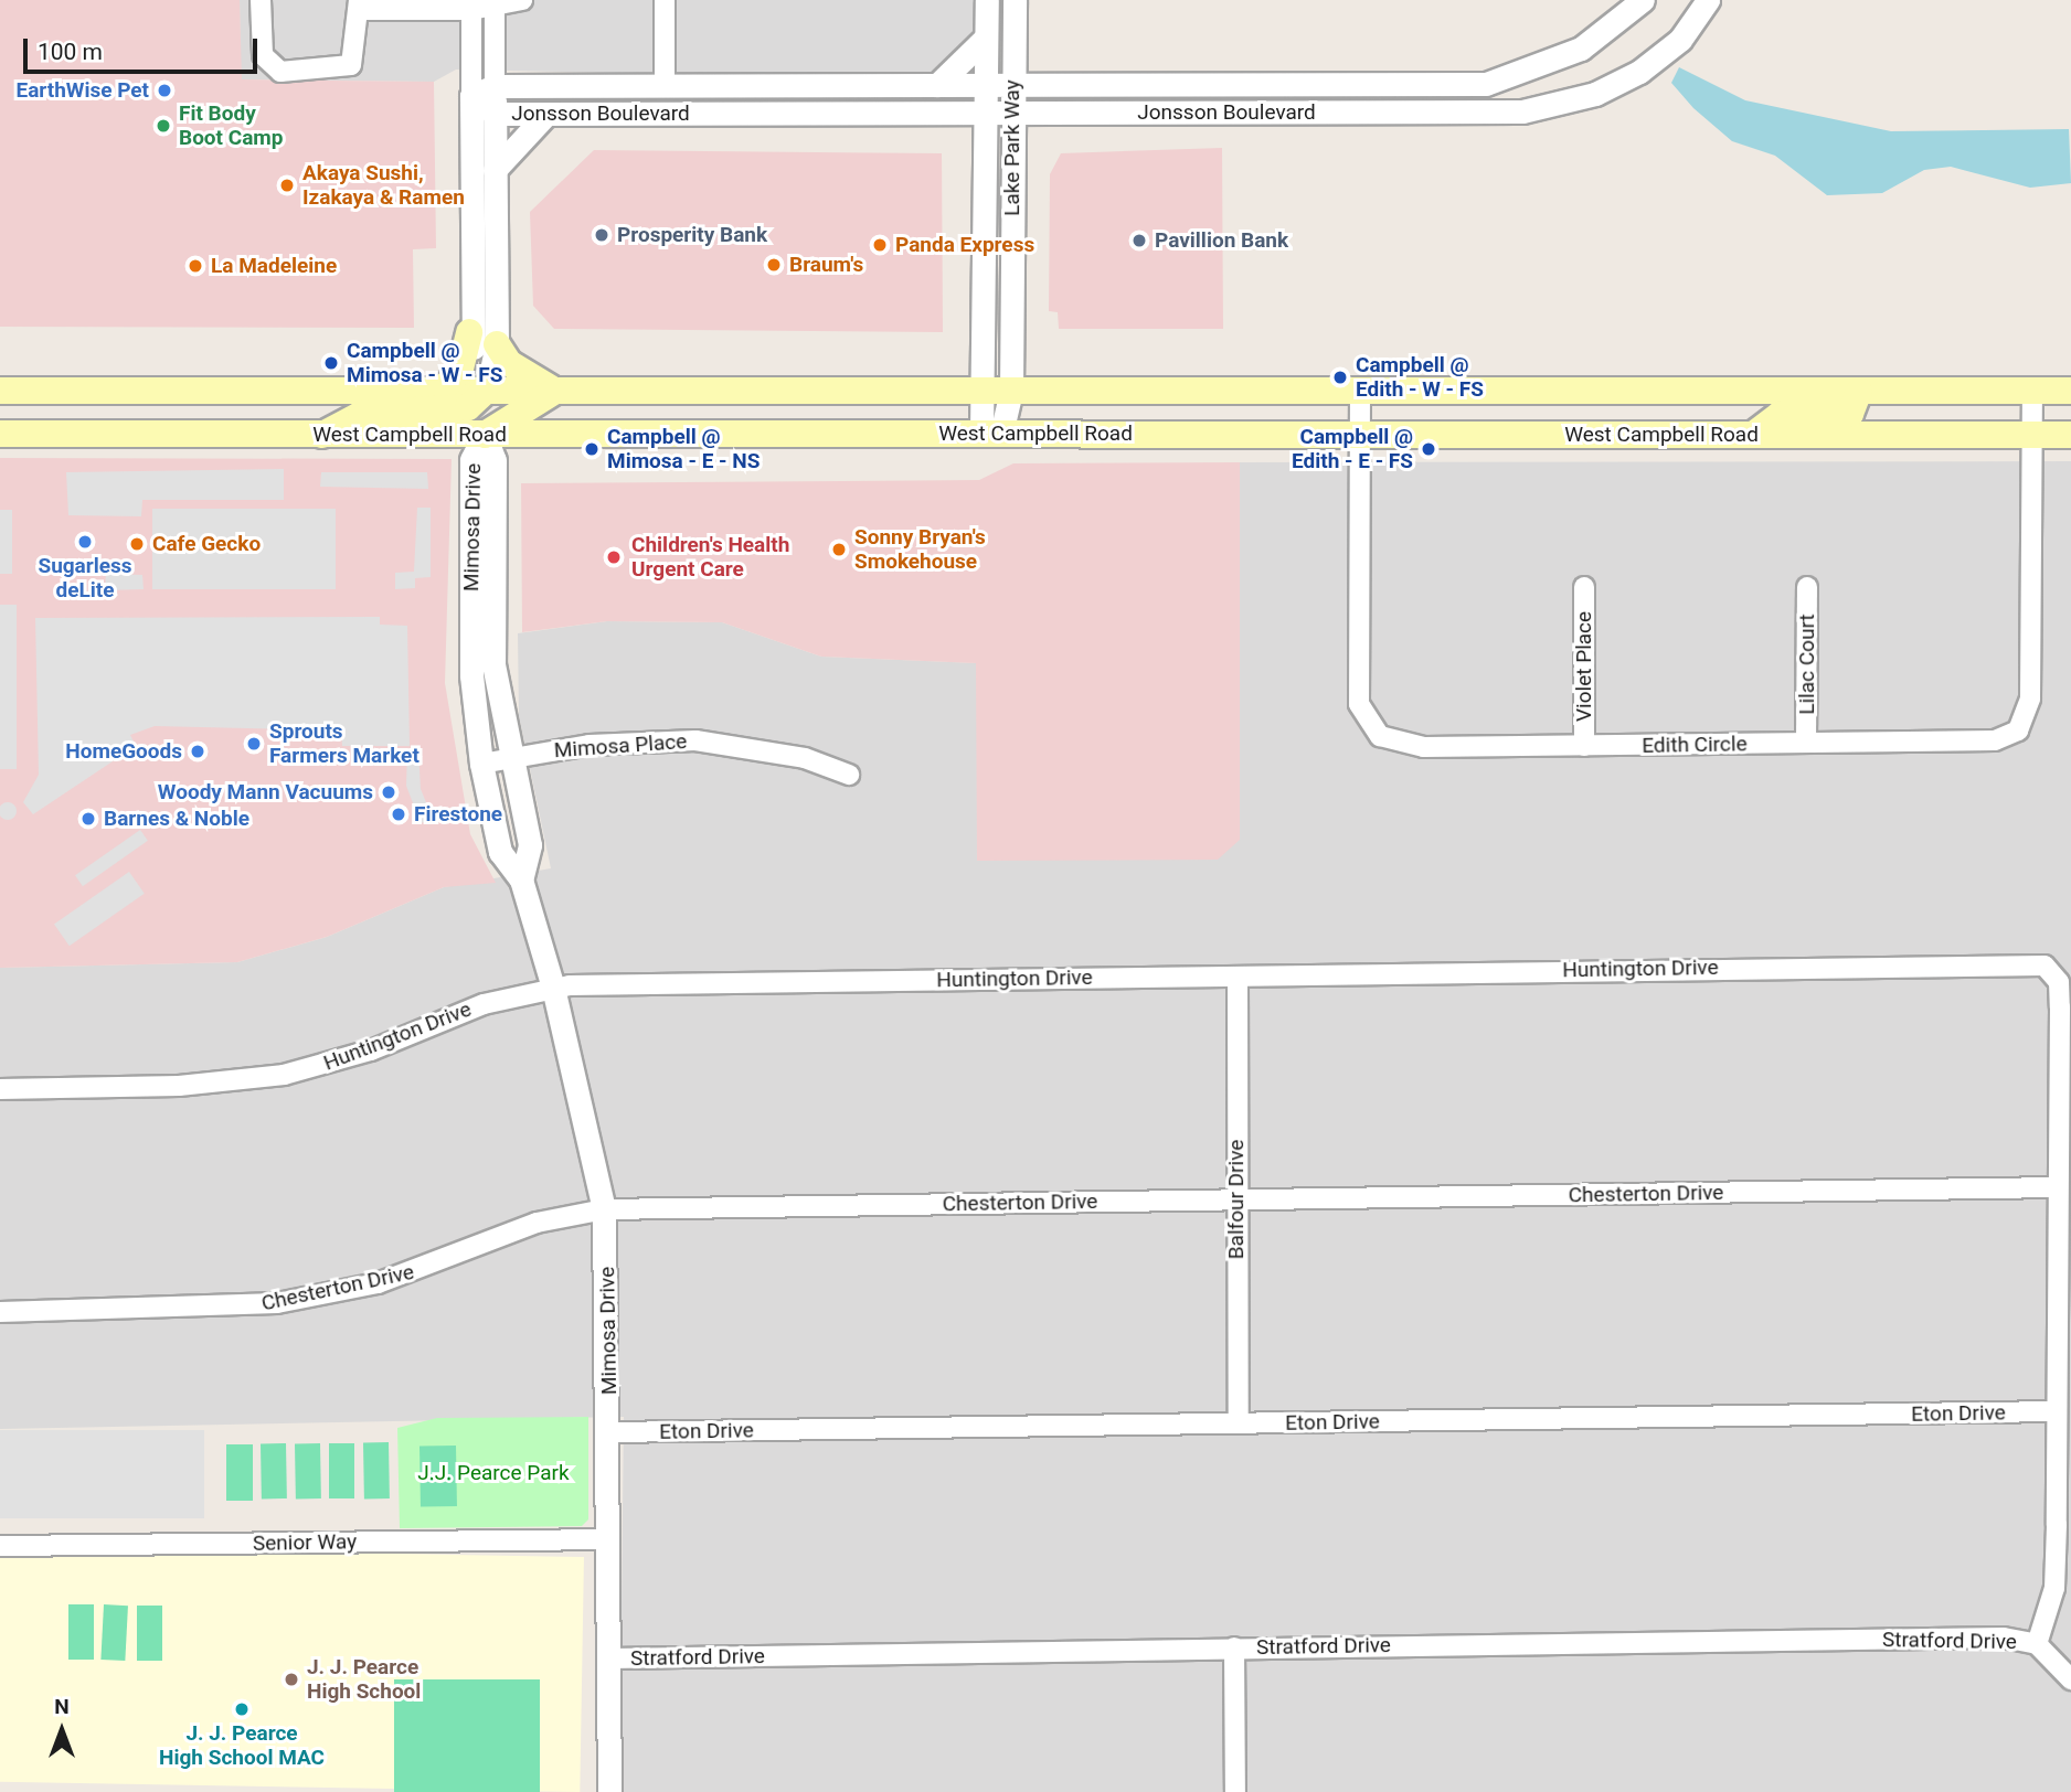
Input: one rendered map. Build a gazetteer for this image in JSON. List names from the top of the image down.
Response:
{
  "streets": {
    "main road": ["West Campbell Road"],
    "street": [
      "Jonsson Boulevard",
      "Lake Park Way",
      "Mimosa Drive",
      "Lilac Court",
      "Violet Place",
      "Edith Circle",
      "Mimosa Place",
      "Huntington Drive",
      "Chesterton Drive",
      "Balfour Drive",
      "Eton Drive",
      "Senior Way",
      "Stratford Drive"
    ]
  },
  "crossings": [
    ["Jonsson Boulevard", "Lake Park Way"],
    ["Lake Park Way", "West Campbell Road"],
    ["West Campbell Road", "Mimosa Drive"],
    ["West Campbell Road", "Edith Circle"],
    ["Mimosa Drive", "Mimosa Place"],
    ["Mimosa Drive", "Huntington Drive"],
    ["Mimosa Drive", "Chesterton Drive"],
    ["Mimosa Drive", "Eton Drive"],
    ["Mimosa Drive", "Senior Way"],
    ["Mimosa Drive", "Stratford Drive"],
    ["Lilac Court", "Edith Circle"],
    ["Violet Place", "Edith Circle"],
    ["Huntington Drive", "Chesterton Drive"],
    ["Huntington Drive", "Balfour Drive"],
    ["Chesterton Drive", "Balfour Drive"],
    ["Balfour Drive", "Eton Drive"]
  ],
  "parks": ["J.J. Pearce Park"],
  "places": [
    "EarthWise Pet",
    "Fit Body Boot Camp",
    "Akaya Sushi, Izakaya & Ramen",
    "Prosperity Bank",
    "Pavillion Bank",
    "Panda Express",
    "Braum's",
    "La Madeleine",
    "Campbell @ Mimosa - W - FS",
    "Campbell @ Edith - W - FS",
    "Campbell @ Mimosa - E - NS",
    "Campbell @ Edith - E - FS",
    "Sugarless deLite",
    "Cafe Gecko",
    "Sonny Bryan's Smokehouse",
    "Children's Health Urgent Care",
    "Sprouts Farmers Market",
    "HomeGoods",
    "Woody Mann Vacuums",
    "Firestone",
    "Barnes & Noble",
    "J. J. Pearce High School",
    "J. J. Pearce High School MAC"
  ],
  "scale_bar": "100 m",
  "north": "top"
}
